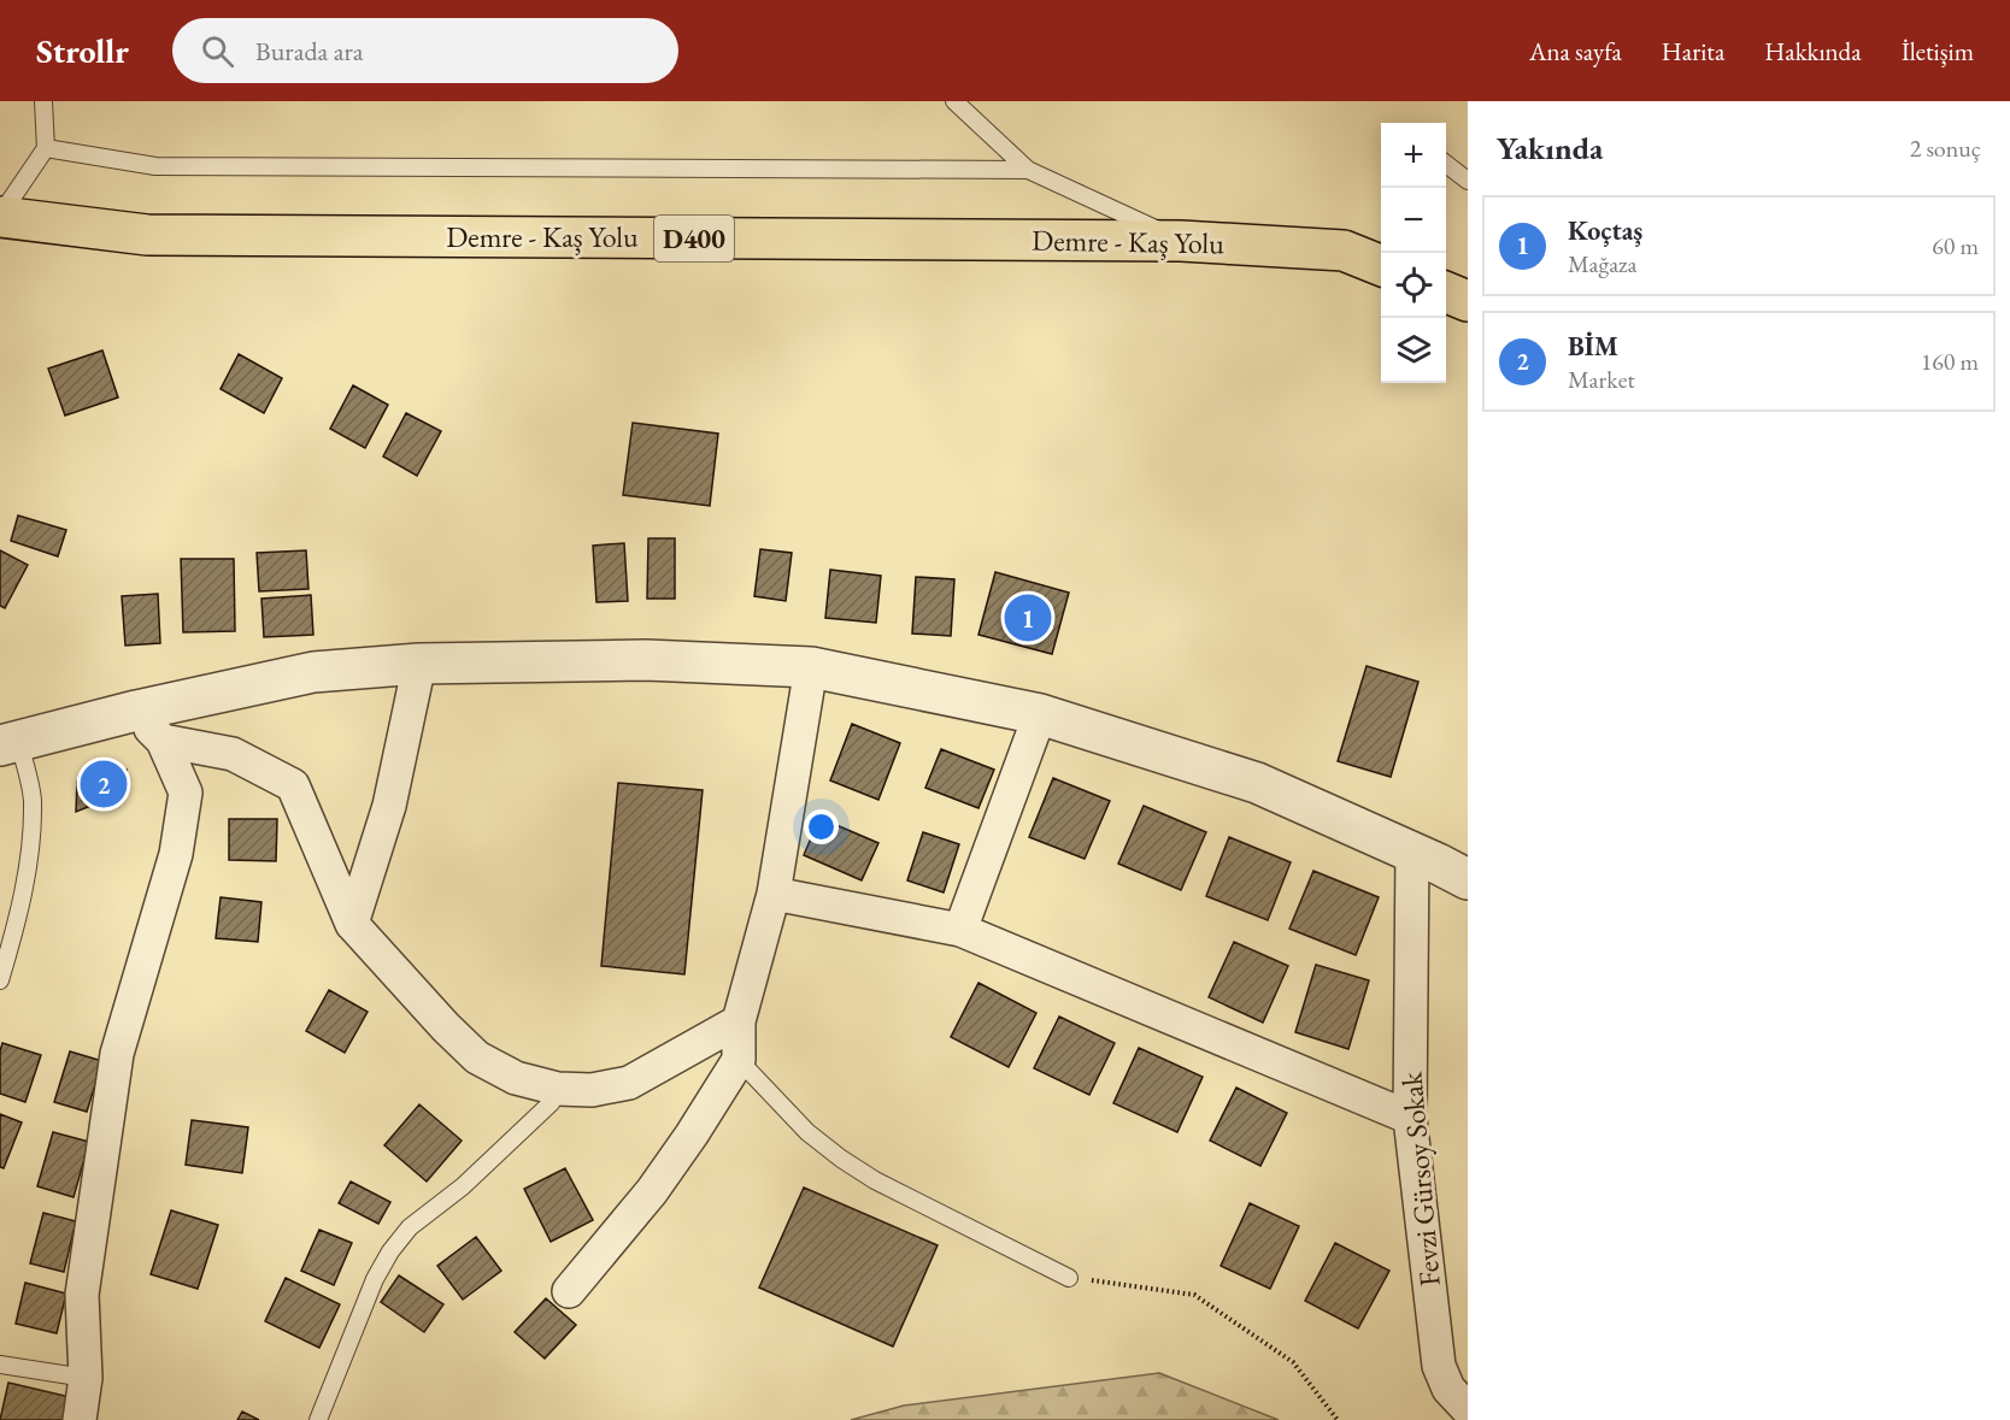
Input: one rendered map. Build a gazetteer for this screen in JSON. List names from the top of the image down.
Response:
{
  "streets": {
    "highway": ["Demre - Kaş Yolu", "D400"],
    "street": ["Fevzi Gürsoy Sokak"]
  },
  "page": {
    "header": "Strollr",
    "search": "Burada ara",
    "nav": [
      "Ana sayfa",
      "Harita",
      "Hakkında",
      "İletişim"
    ],
    "heading": ["Yakında", "2 sonuç"],
    "map_buttons": ["+", "−"],
    "list": [
      {
        "mark": "1",
        "name": "Koçtaş",
        "note": "Mağaza",
        "value": "60 m"
      },
      {
        "mark": "2",
        "name": "BİM",
        "note": "Market",
        "value": "160 m"
      }
    ],
    "pins": ["1", "2"]
  }
}
